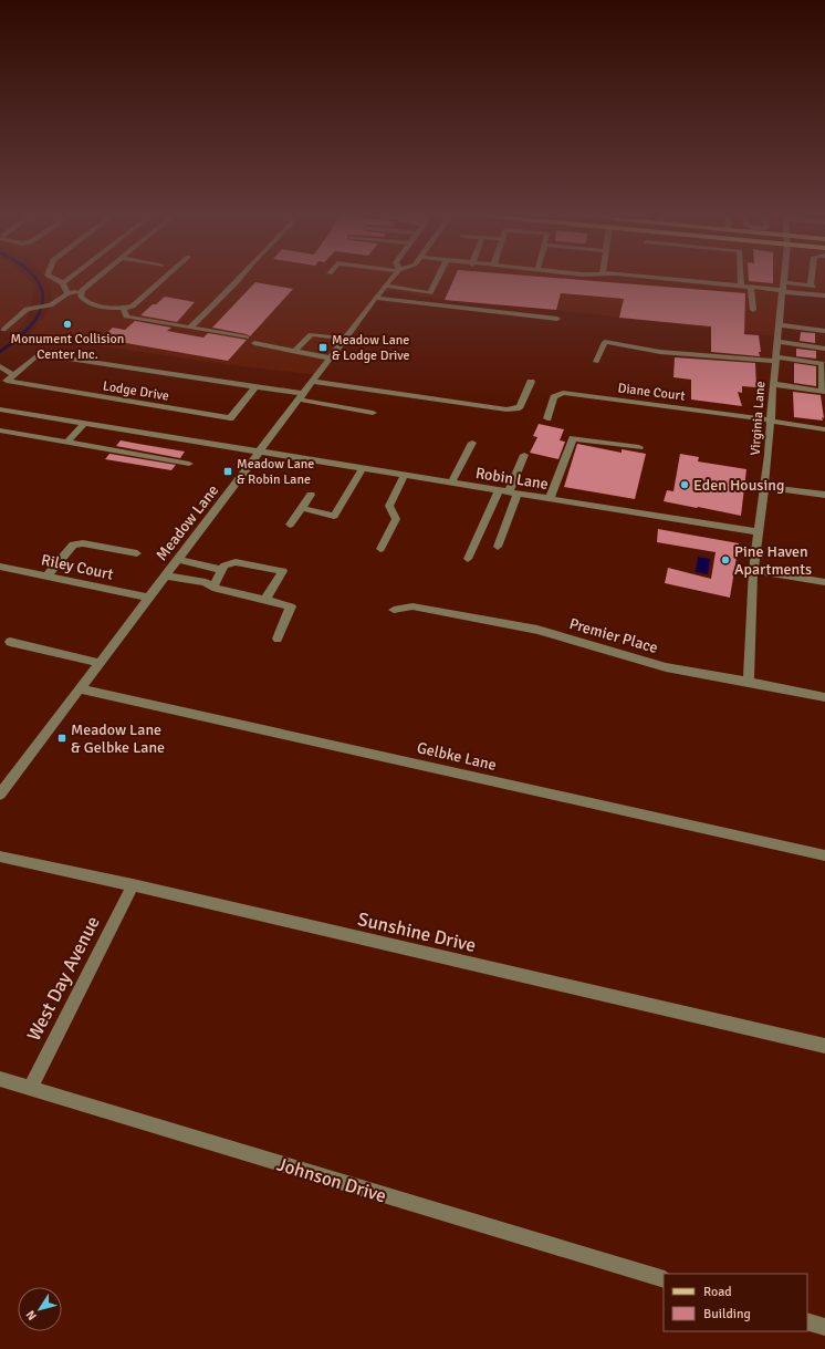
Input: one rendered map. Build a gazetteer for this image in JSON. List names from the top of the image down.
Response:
{
  "streets": {
    "street": [
      "Lodge Drive",
      "Diane Court",
      "Virginia Lane",
      "Robin Lane",
      "Meadow Lane",
      "Riley Court",
      "Premier Place",
      "Gelbke Lane",
      "Sunshine Drive",
      "West Day Avenue",
      "Johnson Drive"
    ]
  },
  "crossings": [
    ["Lodge Drive", "Meadow Lane"],
    ["Diane Court", "Virginia Lane"],
    ["Virginia Lane", "Robin Lane"],
    ["Virginia Lane", "Premier Place"],
    ["Robin Lane", "Meadow Lane"],
    ["Meadow Lane", "Riley Court"],
    ["Meadow Lane", "Gelbke Lane"],
    ["Sunshine Drive", "West Day Avenue"],
    ["West Day Avenue", "Johnson Drive"]
  ],
  "places": {
    "other": ["Monument Collision Center Inc.", "Eden Housing", "Pine Haven Apartments"],
    "transit": ["Meadow Lane & Lodge Drive", "Meadow Lane & Robin Lane", "Meadow Lane & Gelbke Lane"]
  },
  "legend": ["Road", "Building"],
  "north": "bottom left"
}
